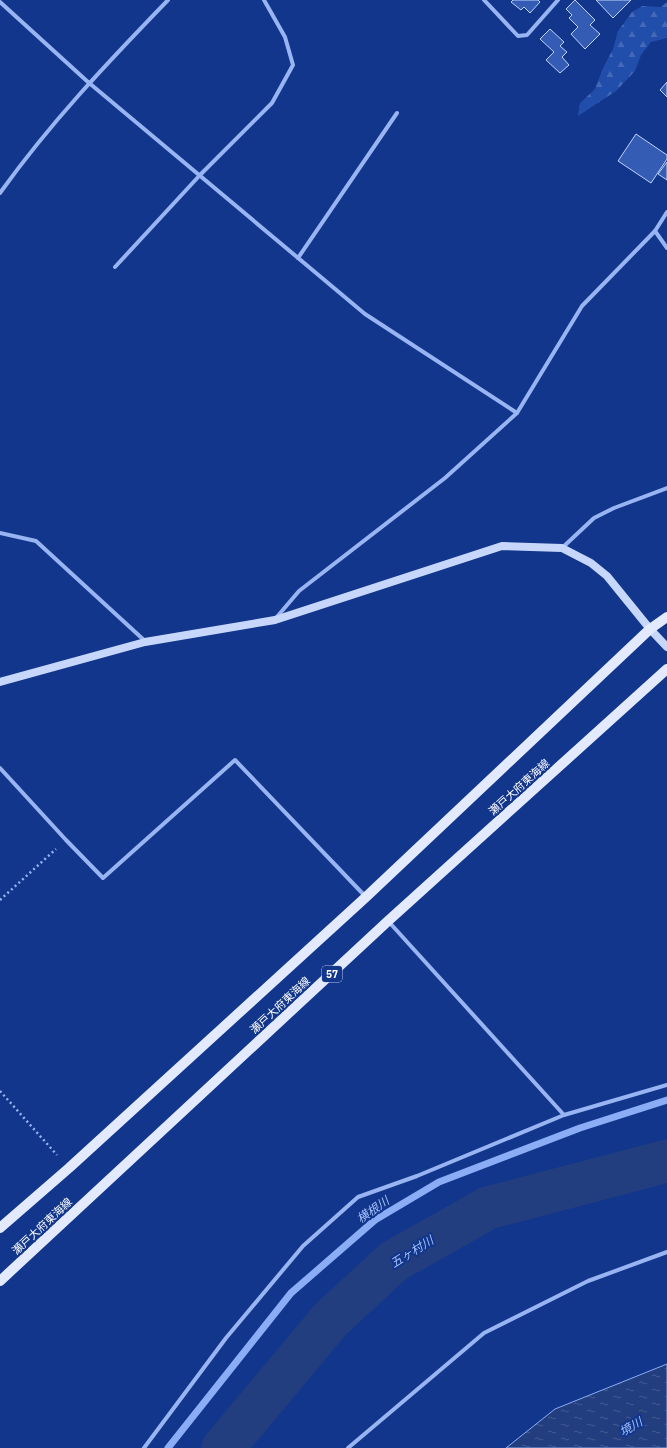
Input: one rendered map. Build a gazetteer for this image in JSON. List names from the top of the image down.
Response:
{
  "streets": {
    "main road": ["瀬戸大府東海線", "57"]
  },
  "water": ["横根川", "五ヶ村川", "境川"]
}
